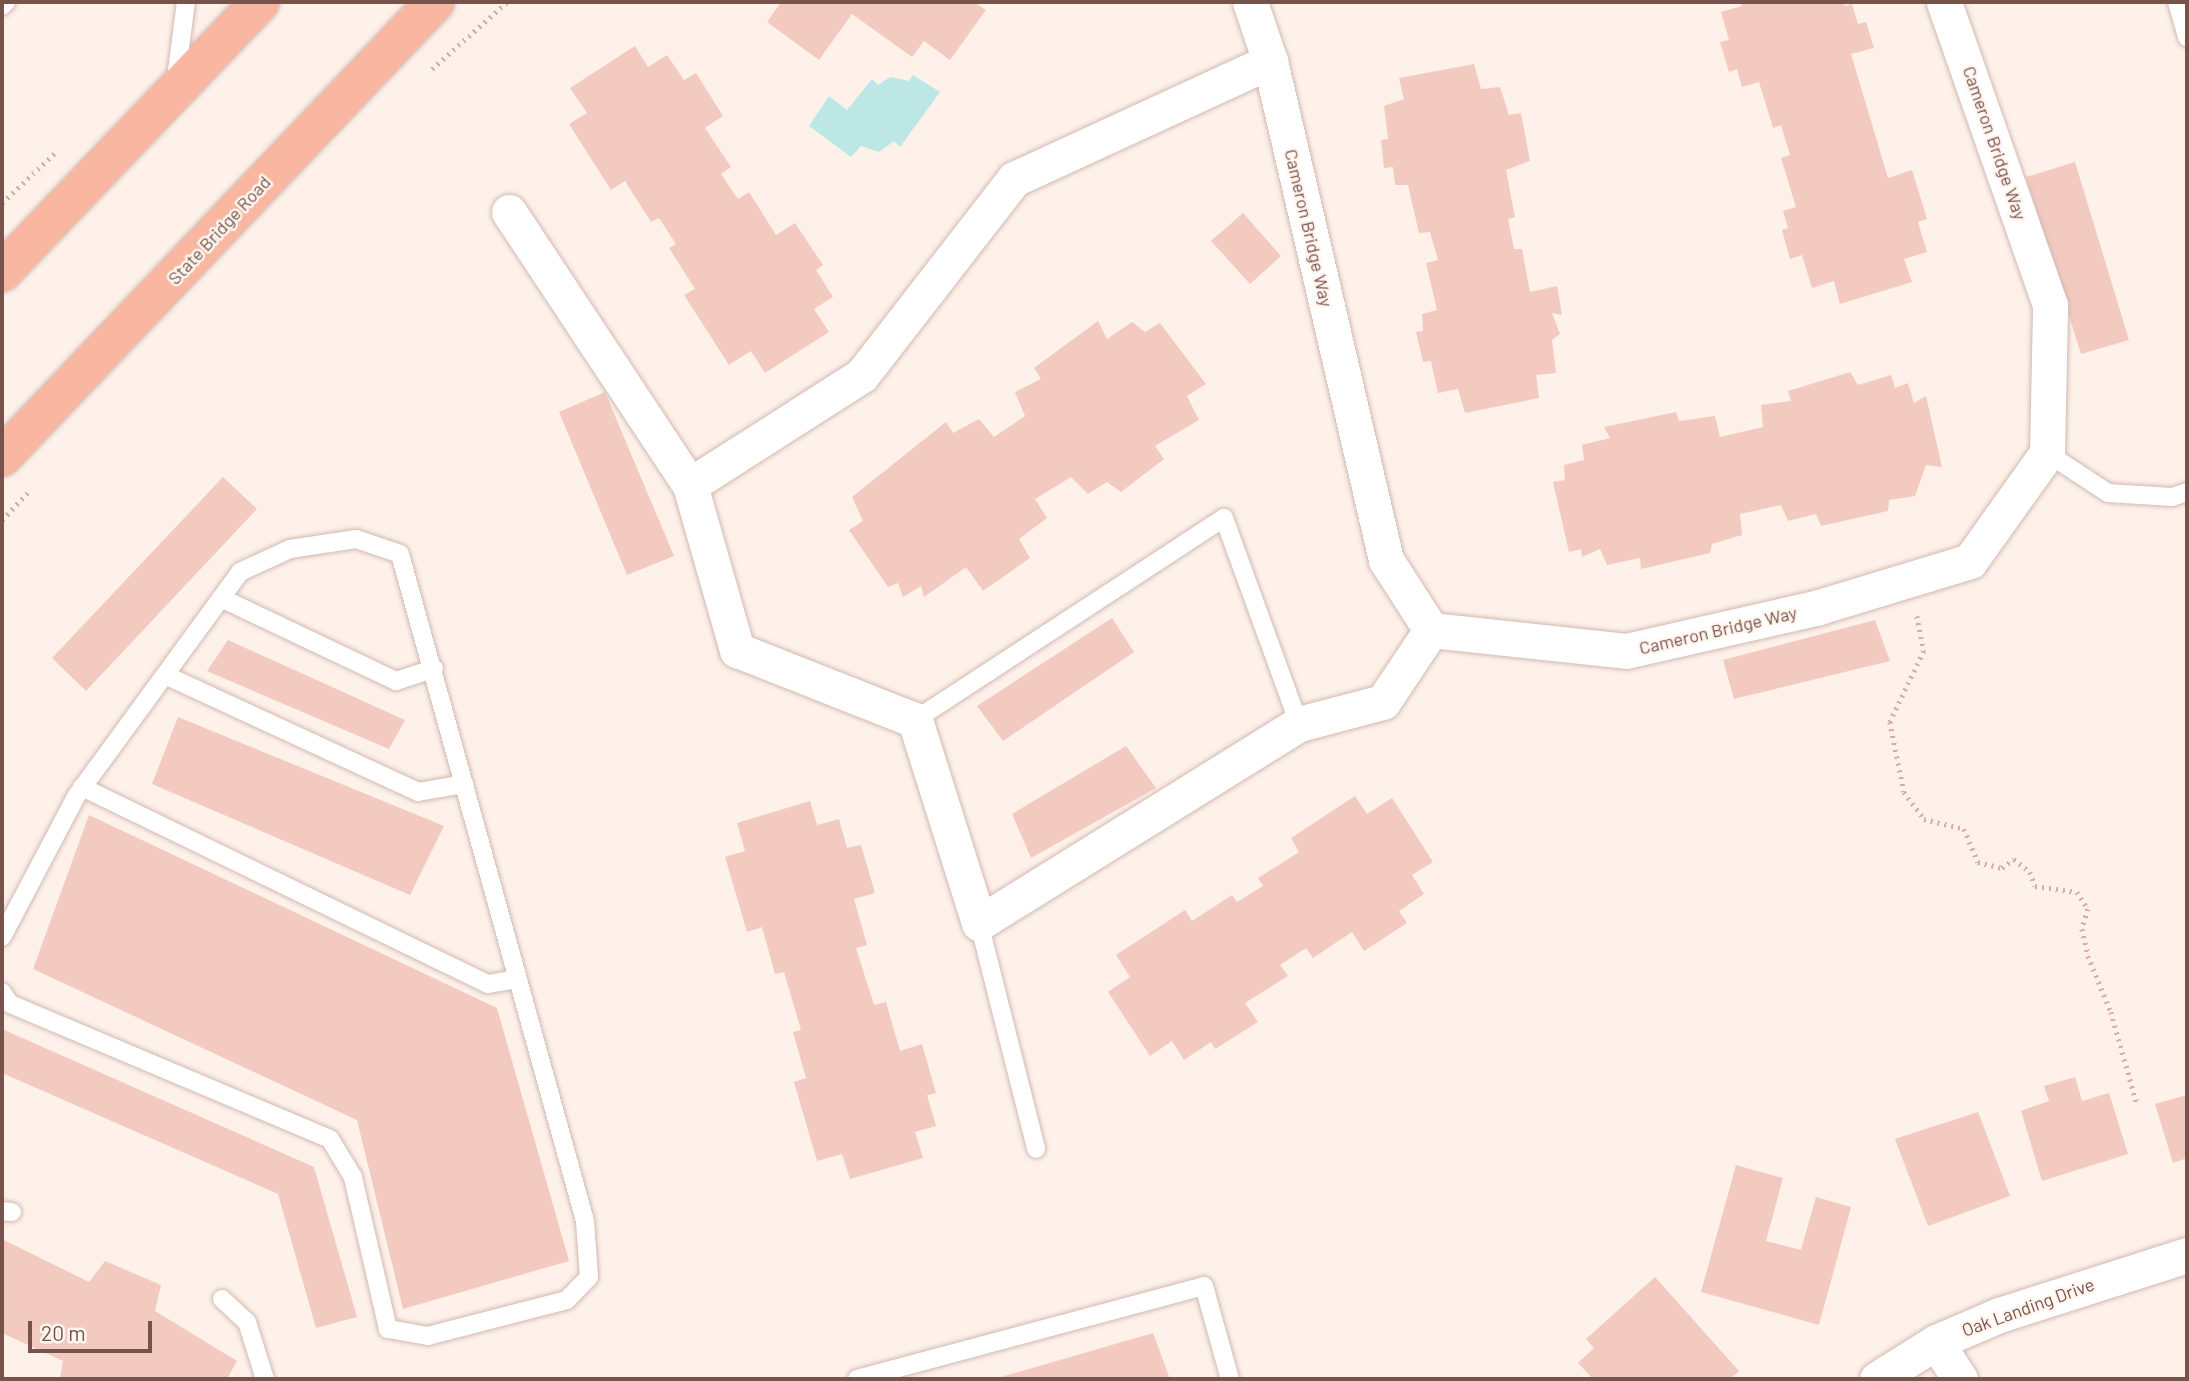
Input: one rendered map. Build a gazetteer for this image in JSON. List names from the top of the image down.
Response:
{
  "streets": {
    "highway": ["State Bridge Road"],
    "street": ["Cameron Bridge Way", "Oak Landing Drive"]
  },
  "scale_bar": "20 m"
}
